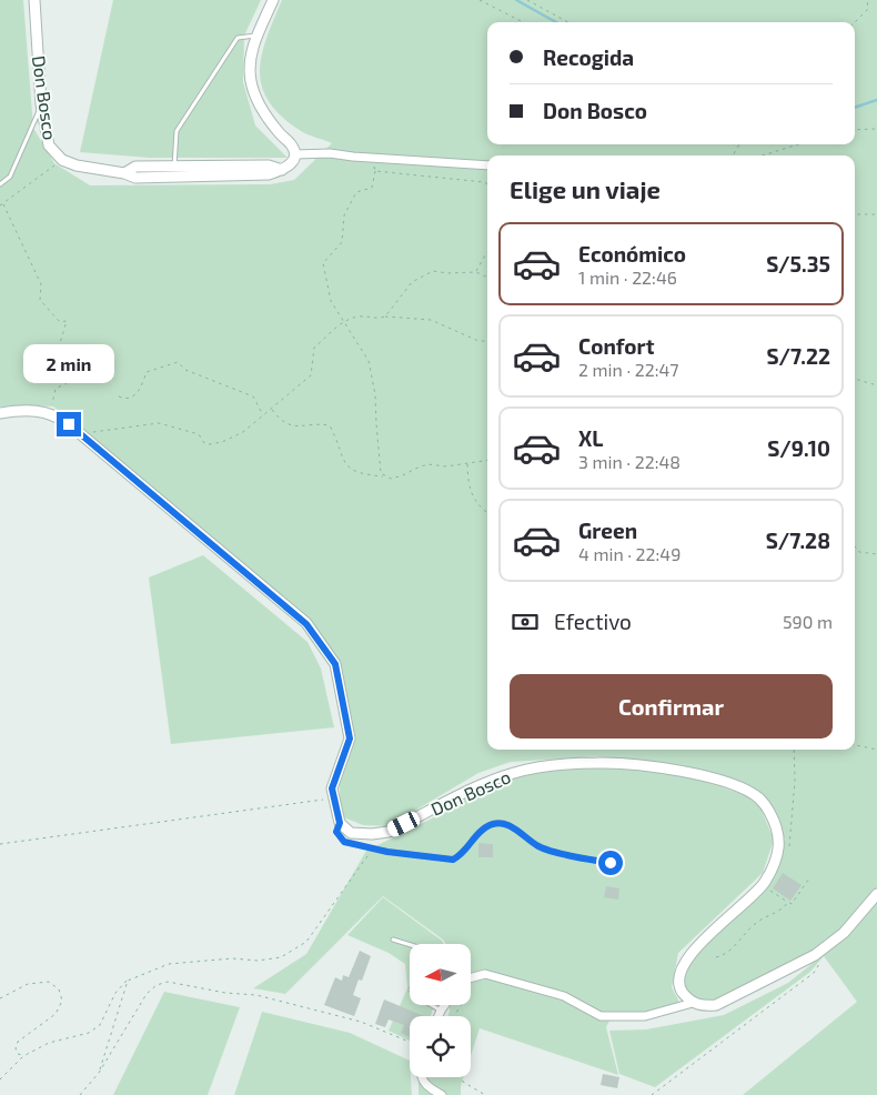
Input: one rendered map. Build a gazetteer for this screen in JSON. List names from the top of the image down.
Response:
{
  "streets": {
    "street": ["Don Bosco"]
  },
  "north": "left",
  "page": {
    "banner": ["Recogida", "Don Bosco"],
    "heading": "Elige un viaje",
    "list": [
      {
        "name": "Económico",
        "note": "1 min · 22:46",
        "value": "S/5.35"
      },
      {
        "name": "Confort",
        "note": "2 min · 22:47",
        "value": "S/7.22"
      },
      {
        "name": "XL",
        "note": "3 min · 22:48",
        "value": "S/9.10"
      },
      {
        "name": "Green",
        "note": "4 min · 22:49",
        "value": "S/7.28"
      }
    ],
    "bubble": "2 min",
    "pay": ["Efectivo", "590 m"],
    "buttons": "Confirmar"
  }
}
